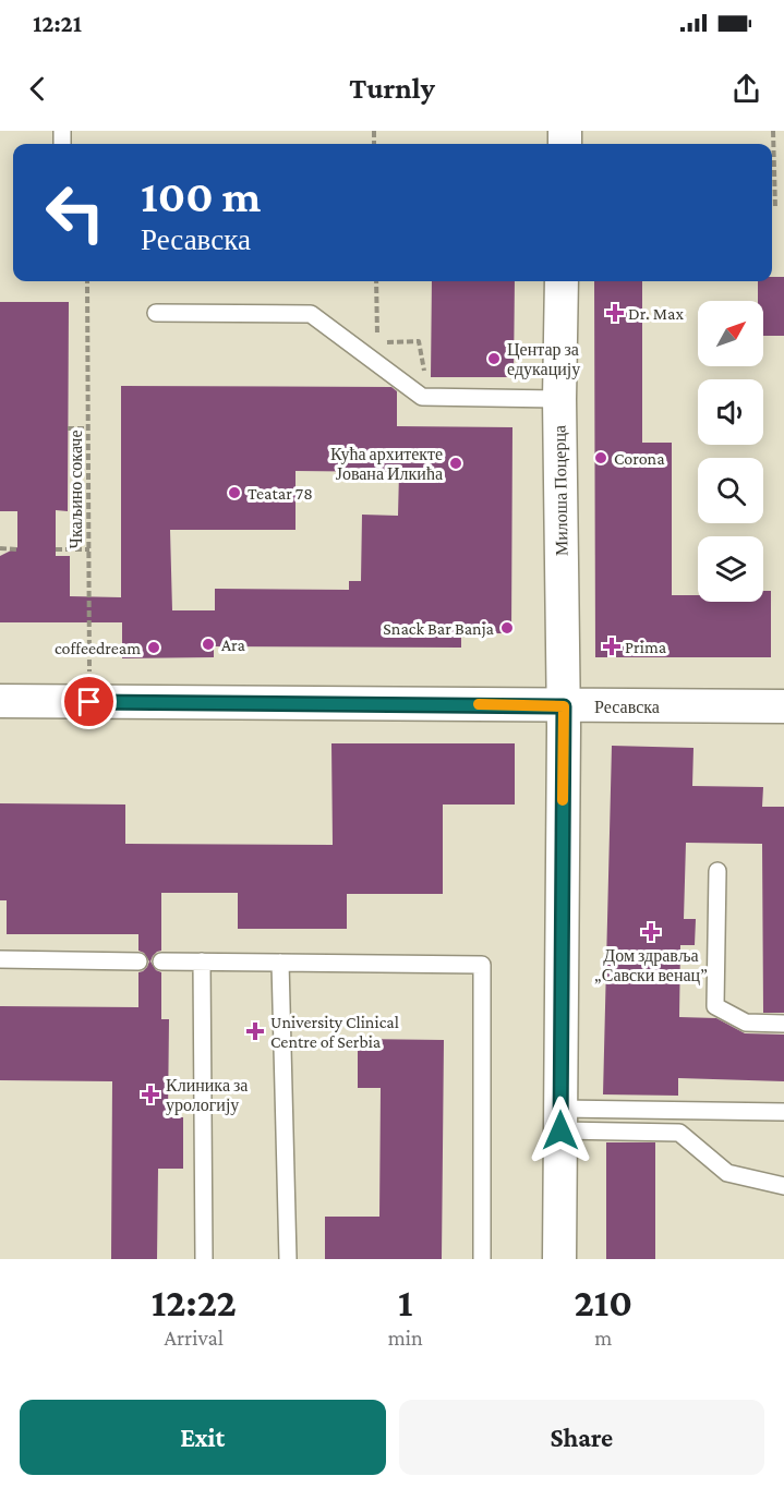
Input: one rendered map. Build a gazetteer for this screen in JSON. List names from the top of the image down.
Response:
{
  "streets": {
    "street": ["Милоша Поцерца", "Ресавска"],
    "path": ["Чкаљино сокаче"]
  },
  "crossings": [
    ["Чкаљино сокаче", "Ресавска"],
    ["Милоша Поцерца", "Ресавска"]
  ],
  "places": {
    "health": [
      "Dr. Max",
      "Prima",
      "Дом здравља „Савски венац”",
      "University Clinical Centre of Serbia",
      "Клиника за урологију"
    ],
    "other": [
      "Центар за едукацију",
      "Corona",
      "Кућа архитекте Јована Илкића",
      "Teatar 78",
      "Snack Bar Banja",
      "Ara",
      "coffeedream"
    ]
  },
  "north": "top right",
  "page": {
    "status": "12:21",
    "header": "Turnly",
    "turn": ["100 m", "Ресавска"],
    "eta": [
      "12:22",
      "Arrival",
      "1",
      "min",
      "210",
      "m"
    ],
    "buttons": ["Exit", "Share"]
  }
}
